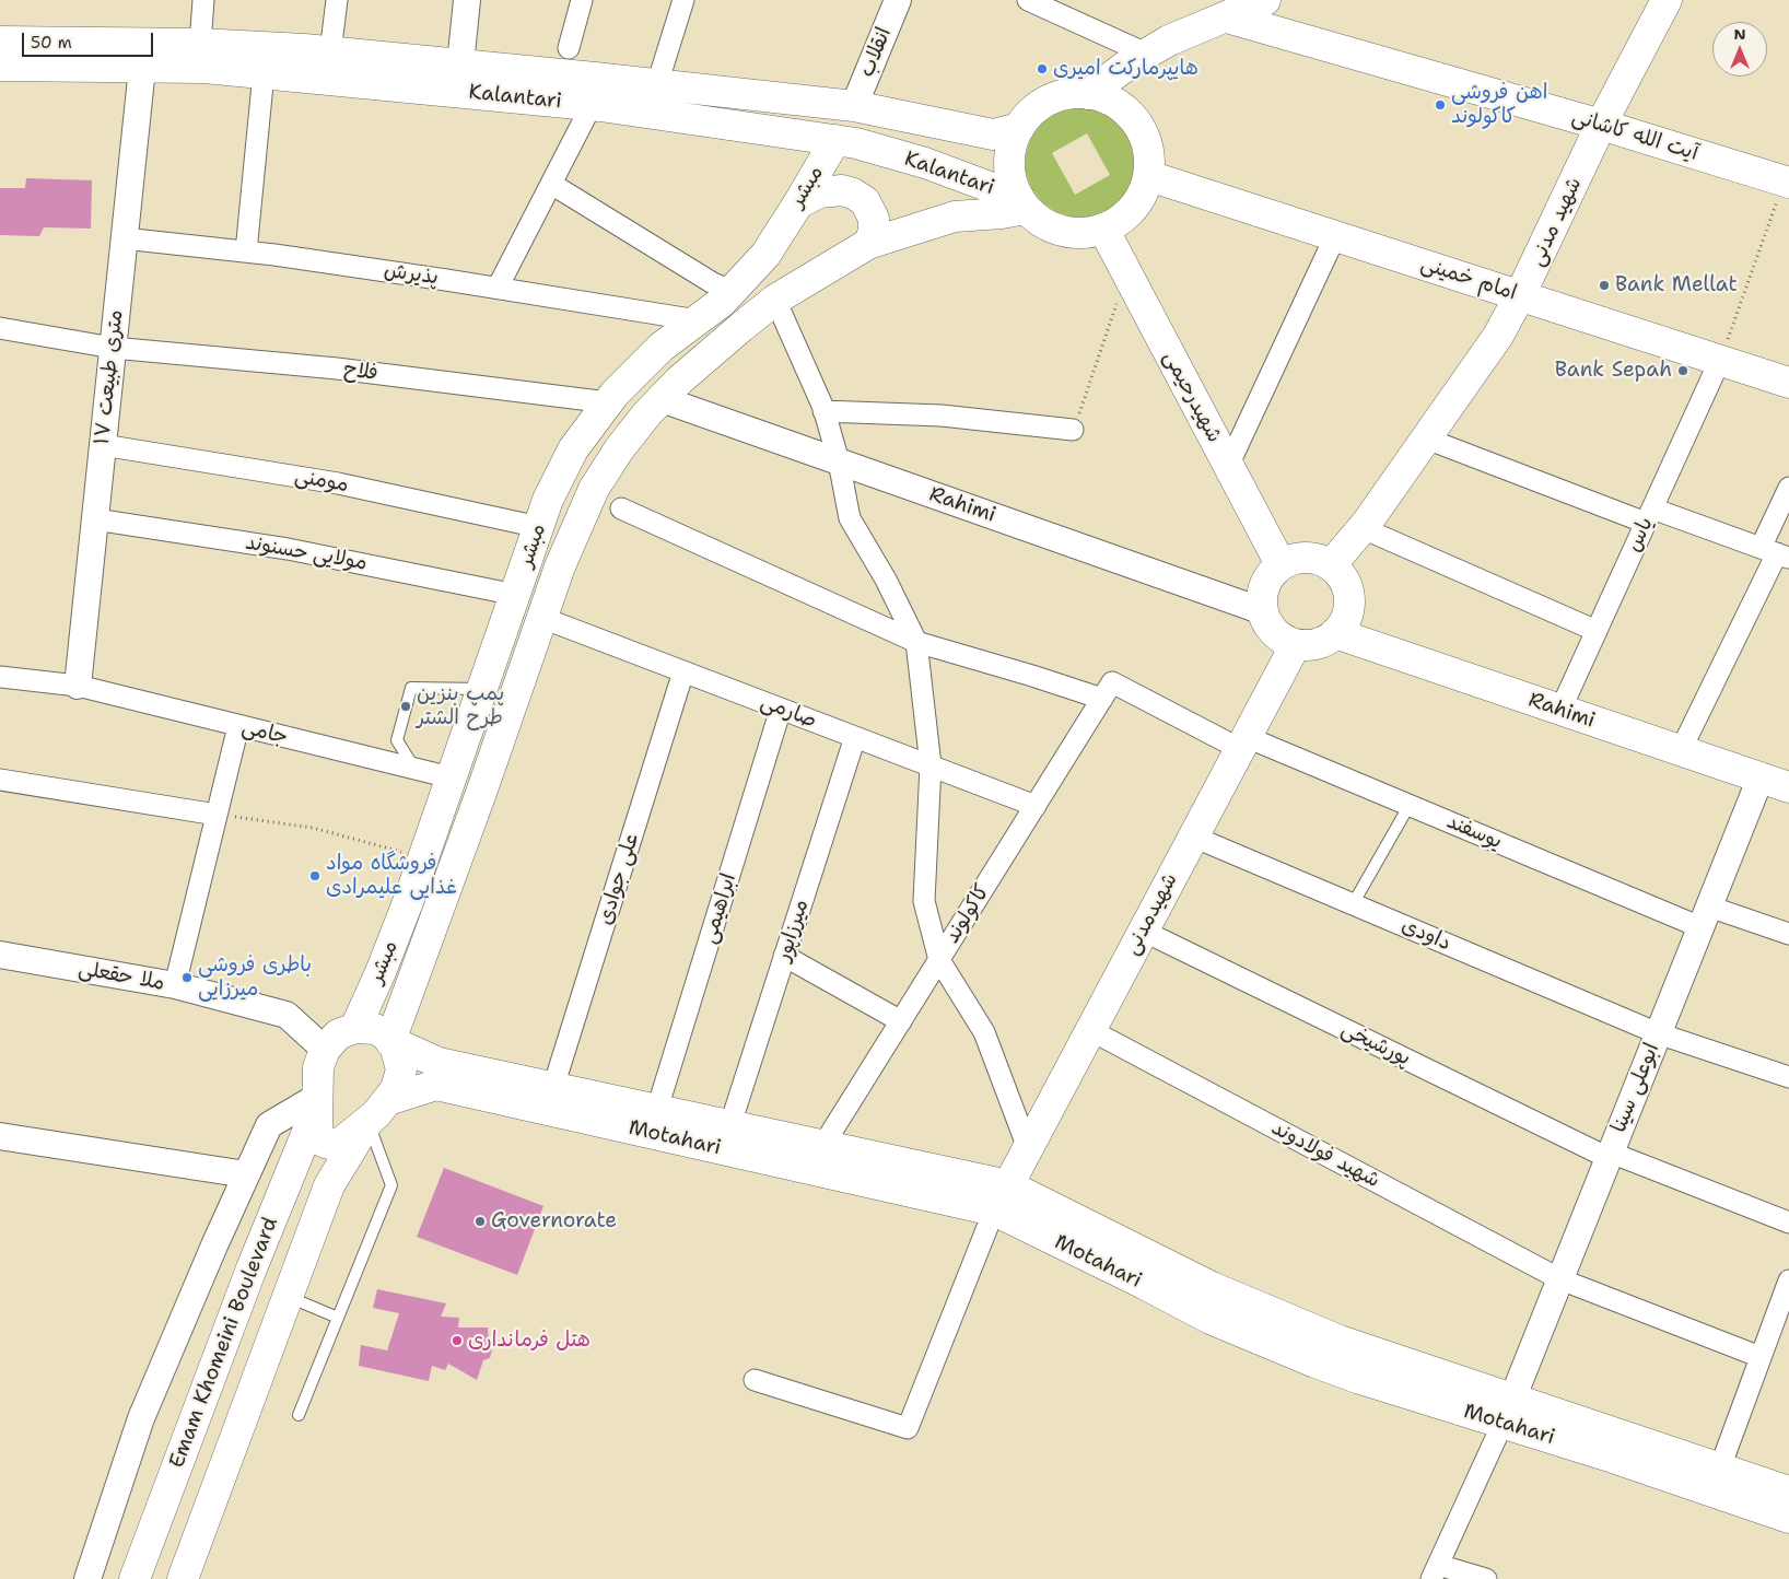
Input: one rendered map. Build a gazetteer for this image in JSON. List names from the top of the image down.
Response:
{
  "streets": {
    "main road": [
      "Kalantari",
      "آیت الله کاشانی",
      "مبشر",
      "شهید مدنی",
      "امام خمینی",
      "شهیدرحیمی",
      "Rahimi",
      "شهیدمدنی",
      "Motahari",
      "Emam Khomeini Boulevard"
    ],
    "street": [
      "انقلاب",
      "پذیرش",
      "فلاح",
      "۱۷ متری طبیعت",
      "مومنی",
      "یاس",
      "مولایی حسنوند",
      "صارمی",
      "جامی",
      "یوسفند",
      "علی جوادی",
      "ابراهیمی",
      "کاکولوند",
      "میرزاپور",
      "داودی",
      "ملا حقعلی",
      "پورشیخی",
      "ابوعلی سینا",
      "شهید فولادوند"
    ]
  },
  "crossings": [
    ["انقلاب", "Kalantari"],
    ["Kalantari", "مبشر"],
    ["Kalantari", "امام خمینی"],
    ["Kalantari", "۱۷ متری طبیعت"],
    ["Kalantari", "شهیدرحیمی"],
    ["آیت الله کاشانی", "شهید مدنی"],
    ["مبشر", "پذیرش"],
    ["مبشر", "فلاح"],
    ["مبشر", "مومنی"],
    ["مبشر", "مولایی حسنوند"],
    ["مبشر", "جامی"],
    ["مبشر", "ملا حقعلی"],
    ["مبشر", "Motahari"],
    ["مبشر", "Emam Khomeini Boulevard"],
    ["شهید مدنی", "امام خمینی"],
    ["شهید مدنی", "شهیدرحیمی"],
    ["شهید مدنی", "Rahimi"],
    ["شهید مدنی", "شهیدمدنی"],
    ["پذیرش", "۱۷ متری طبیعت"],
    ["امام خمینی", "شهیدرحیمی"],
    ["امام خمینی", "یاس"],
    ["فلاح", "۱۷ متری طبیعت"],
    ["۱۷ متری طبیعت", "مومنی"],
    ["۱۷ متری طبیعت", "مولایی حسنوند"],
    ["۱۷ متری طبیعت", "جامی"],
    ["شهیدرحیمی", "Rahimi"],
    ["شهیدرحیمی", "شهیدمدنی"],
    ["Rahimi", "یاس"],
    ["Rahimi", "شهیدمدنی"],
    ["Rahimi", "ابوعلی سینا"],
    ["صارمی", "علی جوادی"],
    ["صارمی", "ابراهیمی"],
    ["صارمی", "کاکولوند"],
    ["صارمی", "میرزاپور"],
    ["یوسفند", "کاکولوند"],
    ["یوسفند", "شهیدمدنی"],
    ["یوسفند", "ابوعلی سینا"],
    ["علی جوادی", "Motahari"],
    ["ابراهیمی", "Motahari"],
    ["کاکولوند", "Motahari"],
    ["شهیدمدنی", "داودی"],
    ["شهیدمدنی", "پورشیخی"],
    ["شهیدمدنی", "Motahari"],
    ["شهیدمدنی", "شهید فولادوند"],
    ["میرزاپور", "Motahari"],
    ["داودی", "ابوعلی سینا"],
    ["ملا حقعلی", "Motahari"],
    ["ملا حقعلی", "Emam Khomeini Boulevard"],
    ["پورشیخی", "ابوعلی سینا"],
    ["ابوعلی سینا", "Motahari"],
    ["ابوعلی سینا", "شهید فولادوند"],
    ["Motahari", "Emam Khomeini Boulevard"]
  ],
  "places": [
    "هایپرمارکت امیری",
    "اهن فروشی کاکولوند",
    "Bank Mellat",
    "Bank Sepah",
    "پمپ بنزین طرح الشتر",
    "فروشگاه مواد غذایی علیمرادی",
    "باطری فروشی میرزایی",
    "Governorate",
    "هتل فرمانداری"
  ],
  "scale_bar": "50 m",
  "north": "top"
}
